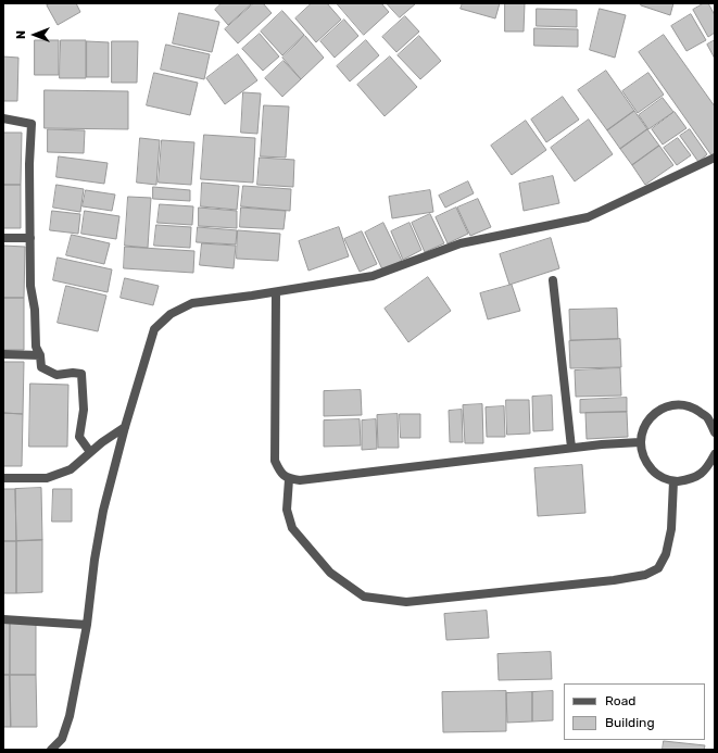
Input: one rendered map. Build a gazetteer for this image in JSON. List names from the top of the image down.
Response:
{
  "legend": ["Road", "Building"],
  "north": "left"
}
